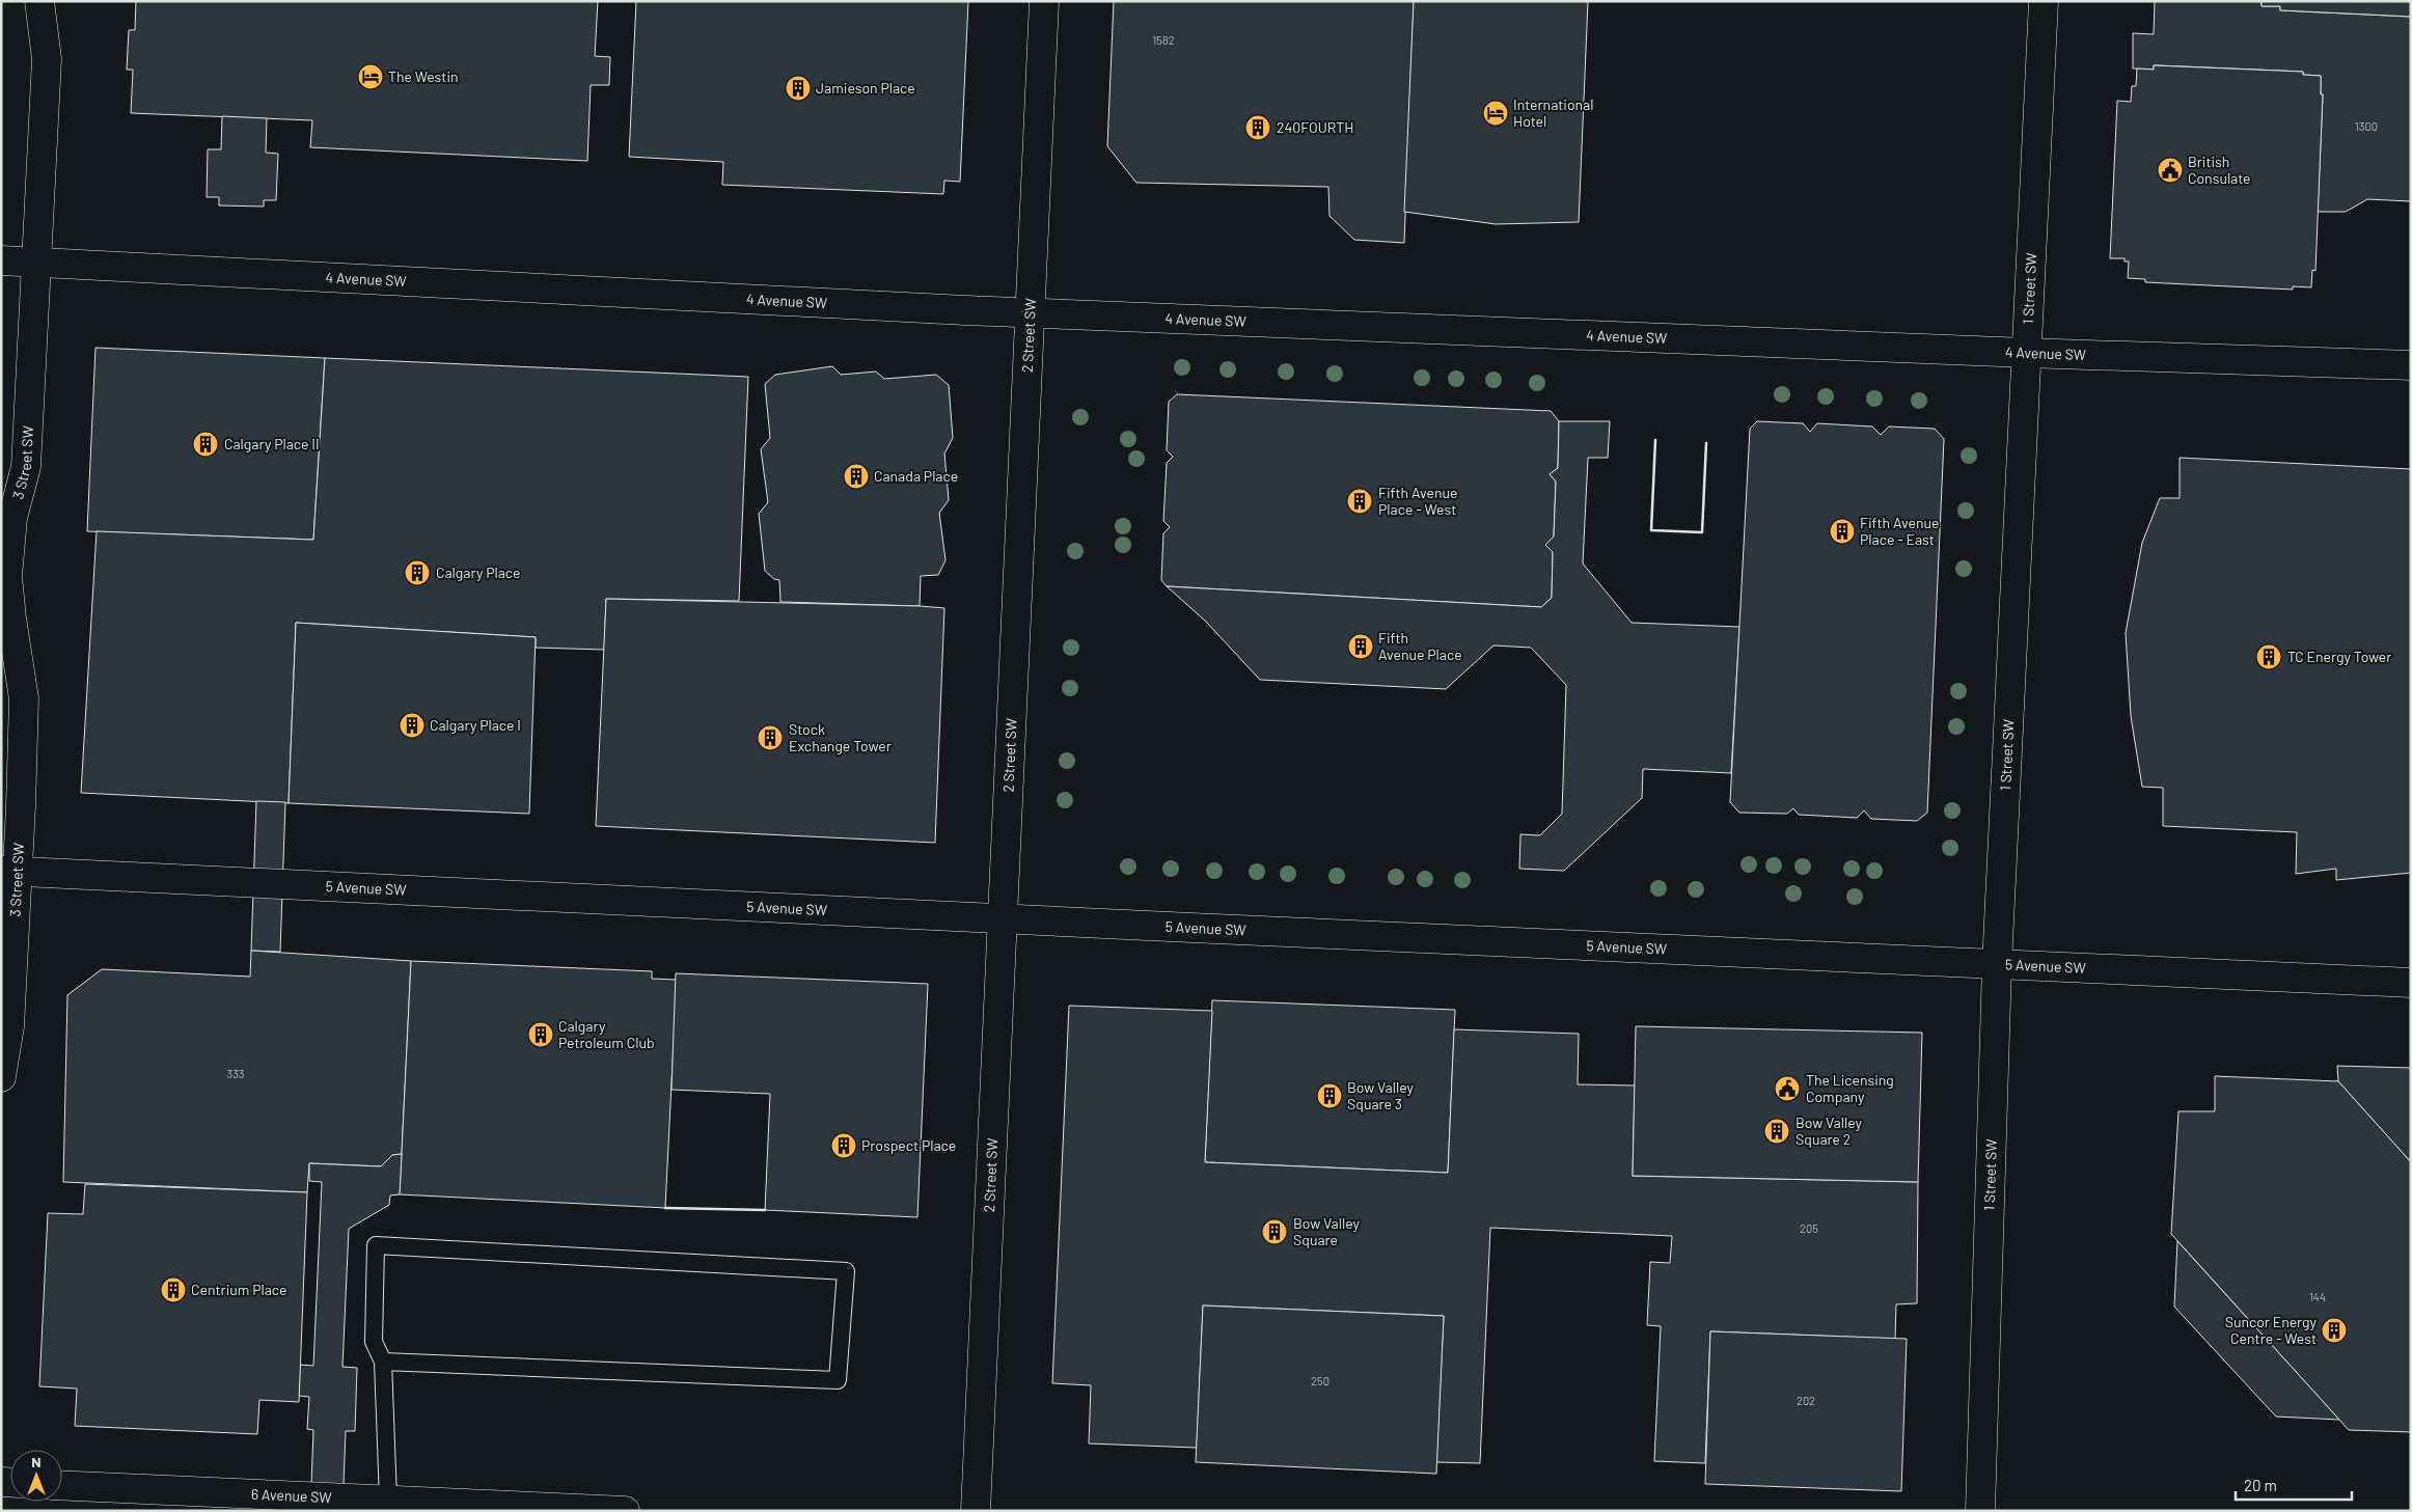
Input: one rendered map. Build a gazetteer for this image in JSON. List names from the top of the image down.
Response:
{
  "streets": {
    "main road": [
      "4 Avenue SW",
      "1 Street SW",
      "2 Street SW",
      "3 Street SW",
      "5 Avenue SW",
      "6 Avenue SW"
    ]
  },
  "crossings": [
    ["4 Avenue SW", "1 Street SW"],
    ["4 Avenue SW", "2 Street SW"],
    ["4 Avenue SW", "3 Street SW"],
    ["1 Street SW", "5 Avenue SW"],
    ["2 Street SW", "5 Avenue SW"],
    ["3 Street SW", "5 Avenue SW"]
  ],
  "places": {
    "hotel": ["The Westin", "International Hotel"],
    "building": [
      "Jamieson Place",
      "240FOURTH",
      "Calgary Place II",
      "Canada Place",
      "Fifth Avenue Place - West",
      "Fifth Avenue Place - East",
      "Calgary Place",
      "Fifth Avenue Place",
      "TC Energy Tower",
      "Calgary Place I",
      "Stock Exchange Tower",
      "Calgary Petroleum Club",
      "Bow Valley Square 3",
      "Bow Valley Square 2",
      "Prospect Place",
      "Bow Valley Square",
      "Centrium Place",
      "Suncor Energy Centre - West"
    ],
    "public building": ["British Consulate", "The Licensing Company"]
  },
  "house_numbers": [
    "1582",
    "1300",
    "333",
    "205",
    "144",
    "250",
    "202"
  ],
  "scale_bar": "20 m",
  "north": "top"
}
